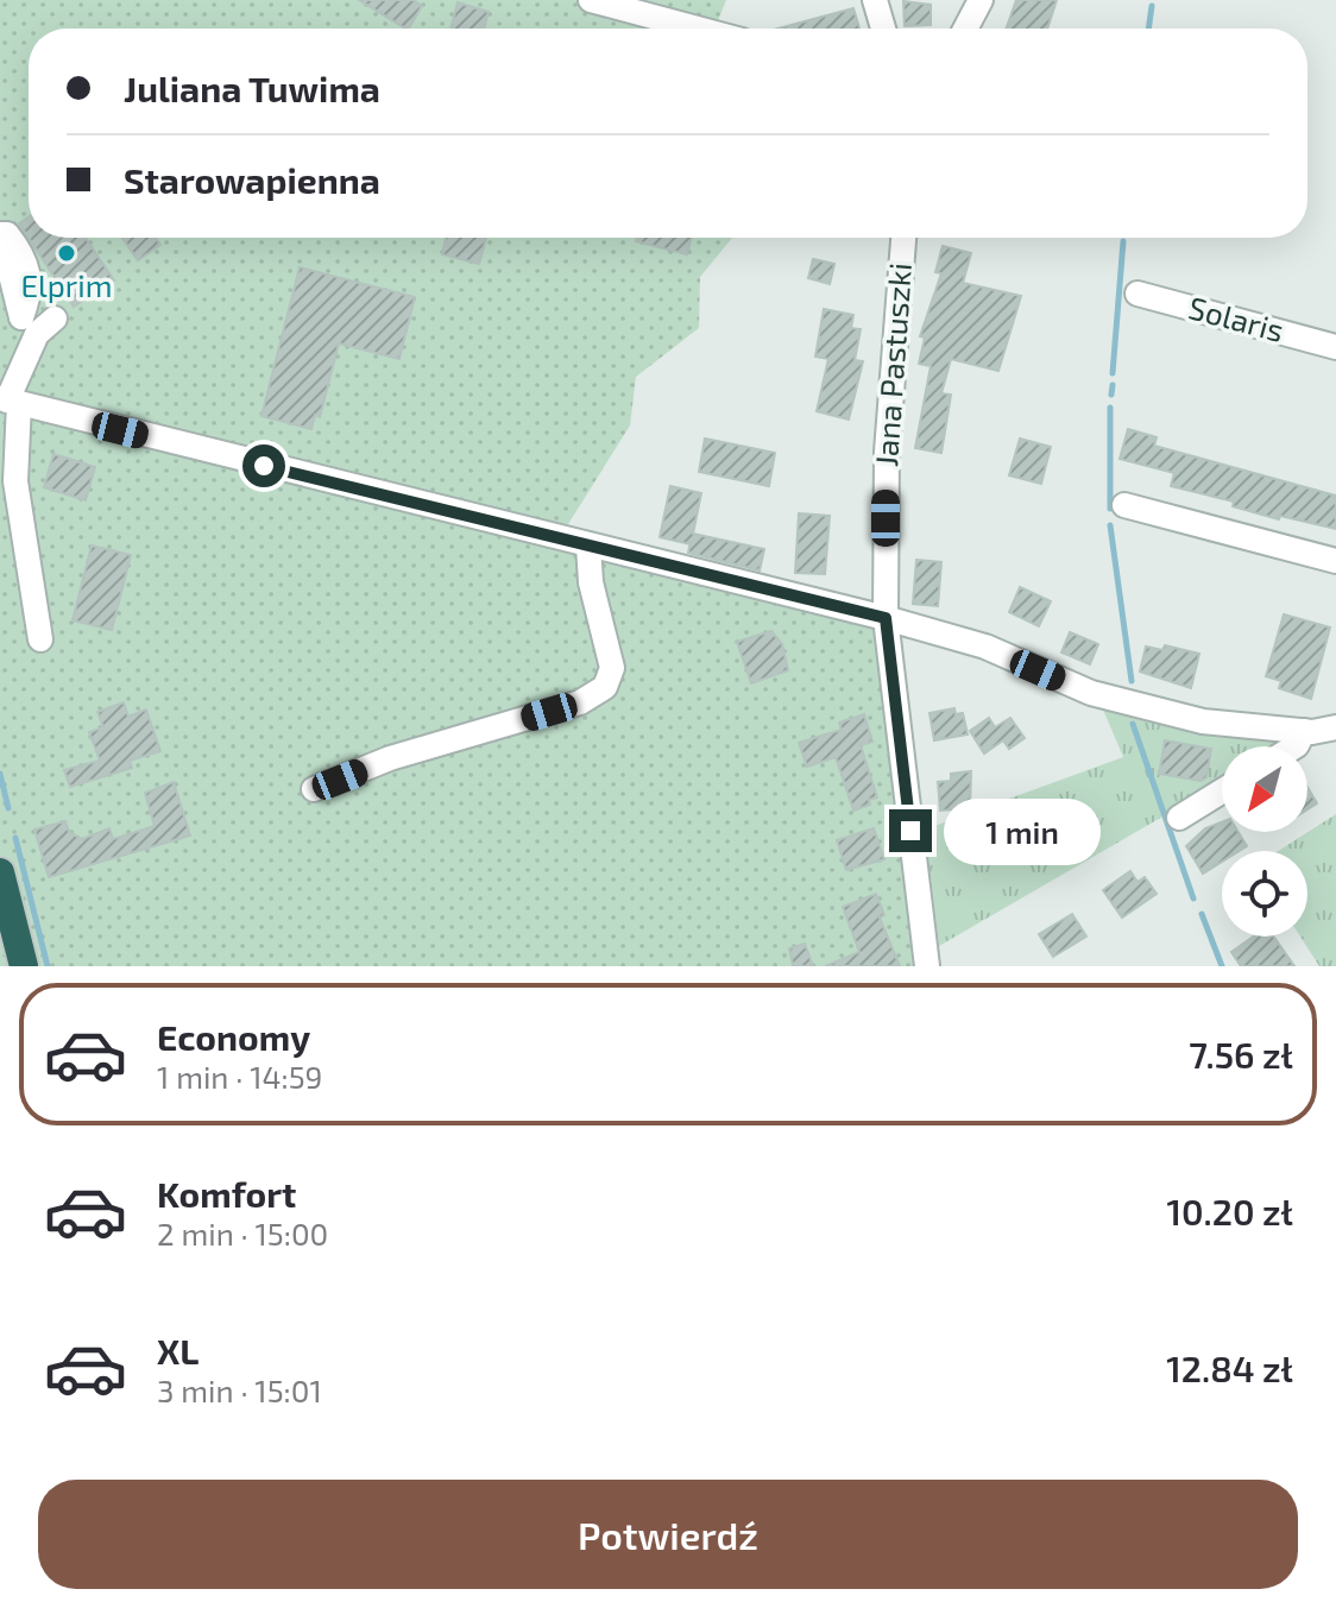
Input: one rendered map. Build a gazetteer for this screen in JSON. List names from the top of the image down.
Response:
{
  "streets": {
    "street": ["Solaris", "Jana Pastuszki"]
  },
  "places": ["Elprim"],
  "north": "bottom left",
  "page": {
    "banner": ["Juliana Tuwima", "Starowapienna"],
    "bubble": "1 min",
    "list": [
      {
        "name": "Economy",
        "note": "1 min · 14:59",
        "value": "7.56 zł"
      },
      {
        "name": "Komfort",
        "note": "2 min · 15:00",
        "value": "10.20 zł"
      },
      {
        "name": "XL",
        "note": "3 min · 15:01",
        "value": "12.84 zł"
      }
    ],
    "buttons": "Potwierdź"
  }
}
